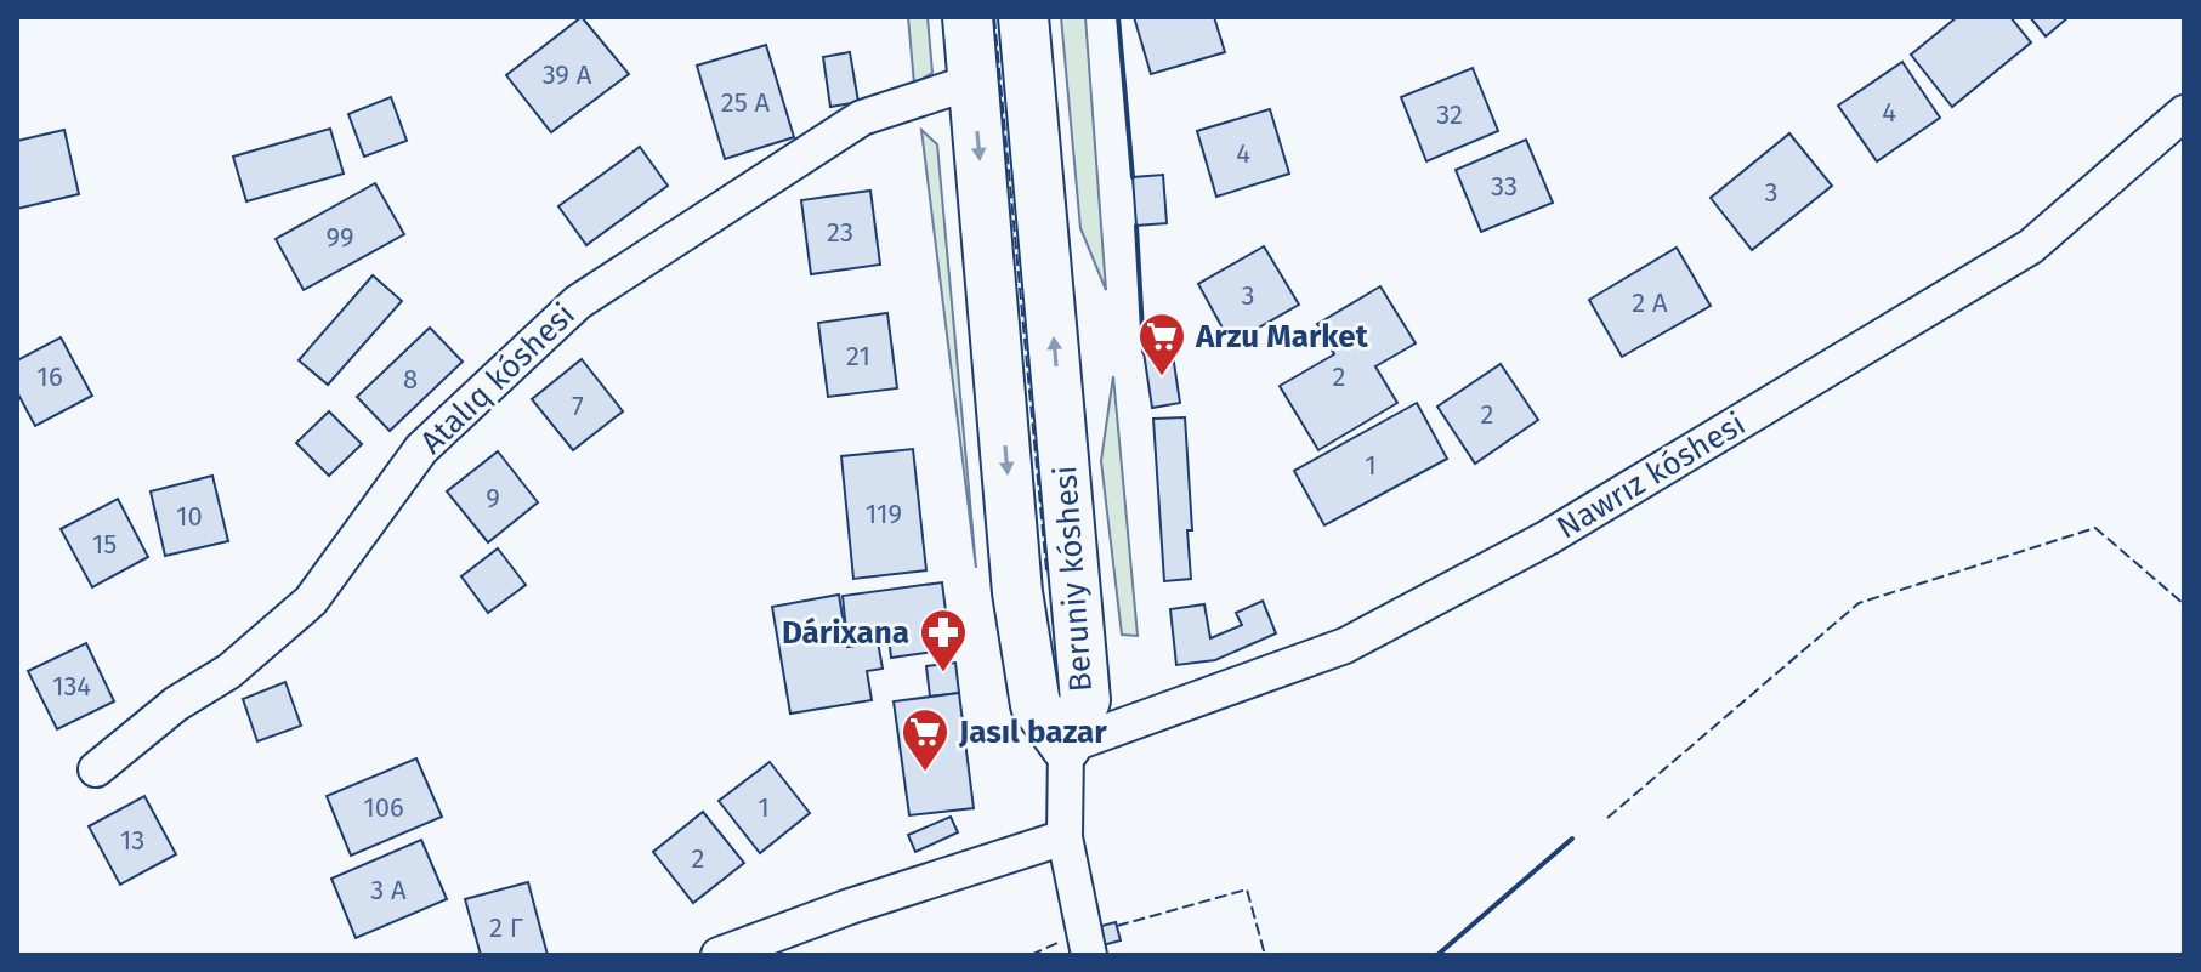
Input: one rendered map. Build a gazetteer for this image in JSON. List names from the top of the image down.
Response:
{
  "streets": {
    "street": ["Atalıq kóshesi", "Nawrız kóshesi", "Beruniy kóshesi"]
  },
  "crossings": [
    ["Atalıq kóshesi", "Beruniy kóshesi"],
    ["Nawrız kóshesi", "Beruniy kóshesi"]
  ],
  "places": {
    "supermarket": ["Arzu Market", "Jasıl bazar"],
    "pharmacy": ["Dárixana"]
  },
  "house_numbers": [
    "39 А",
    "25 А",
    "4",
    "32",
    "4",
    "33",
    "3",
    "23",
    "99",
    "3",
    "2 А",
    "21",
    "16",
    "2",
    "8",
    "7",
    "2",
    "1",
    "9",
    "119",
    "10",
    "15",
    "134",
    "106",
    "1",
    "13",
    "2",
    "3 А",
    "2 Г"
  ]
}
